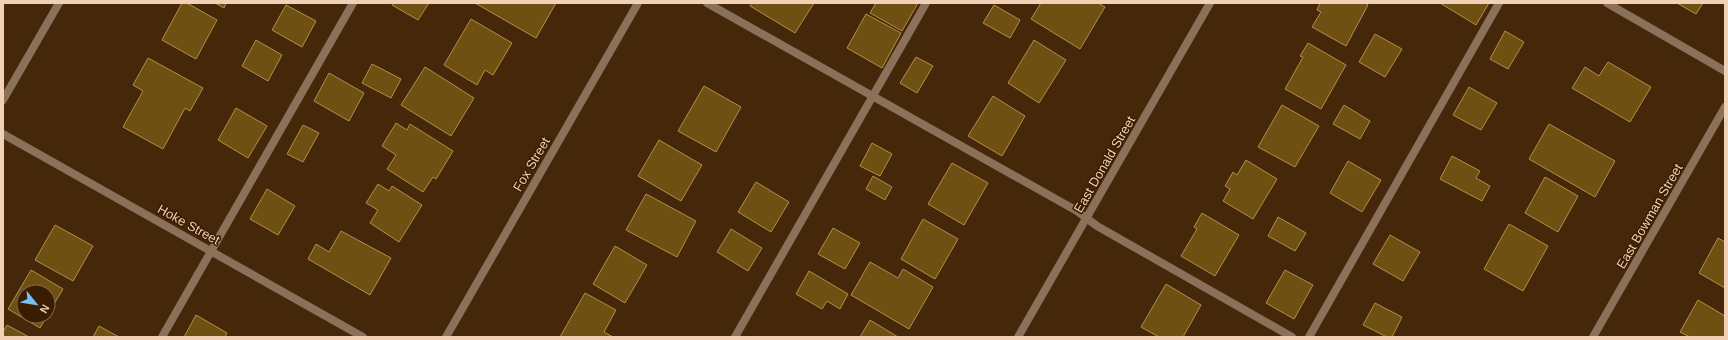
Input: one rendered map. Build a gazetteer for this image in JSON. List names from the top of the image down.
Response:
{
  "streets": {
    "street": [
      "Fox Street",
      "East Donald Street",
      "East Bowman Street",
      "Hoke Street"
    ]
  },
  "north": "bottom right"
}
